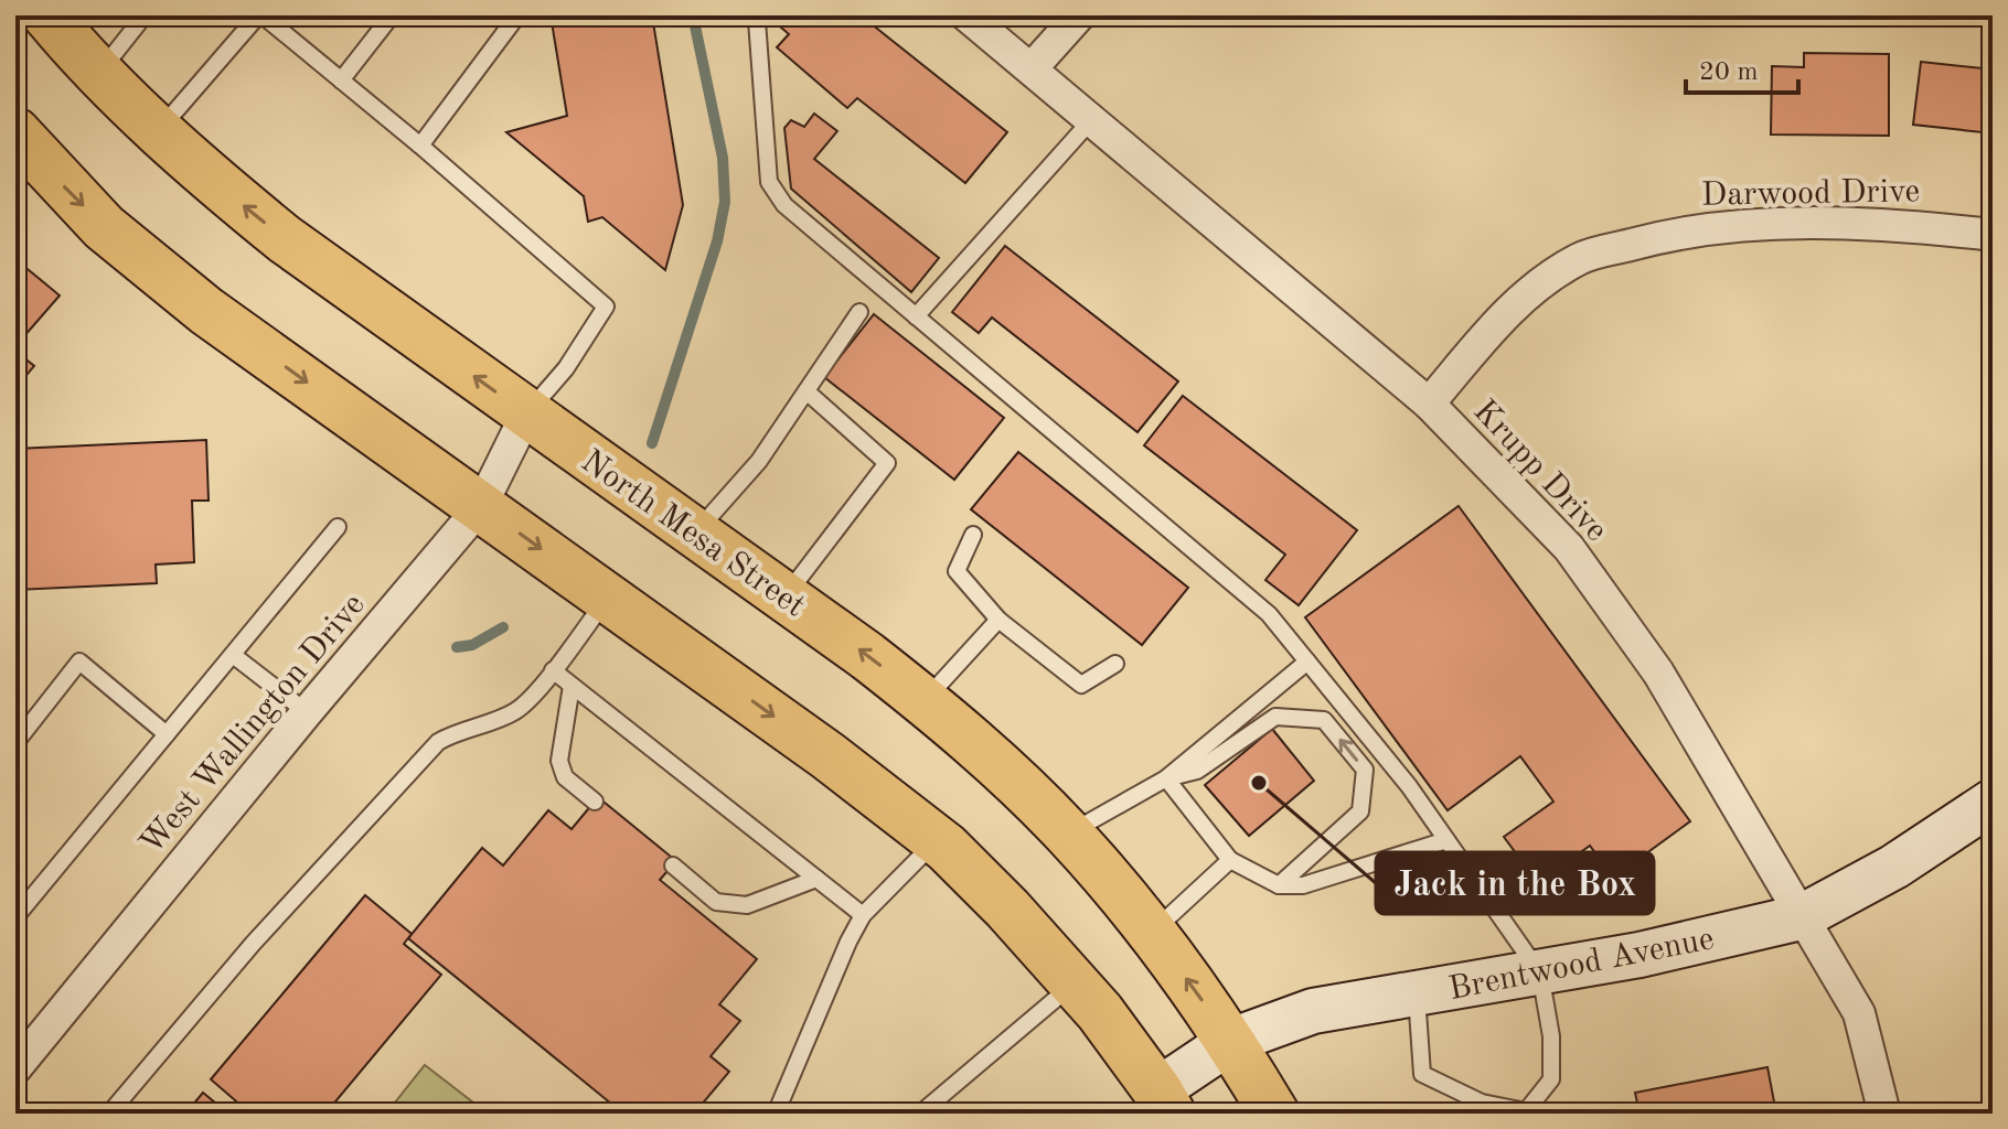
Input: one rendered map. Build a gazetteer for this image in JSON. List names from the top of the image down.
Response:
{
  "streets": {
    "main road": ["North Mesa Street"],
    "street": [
      "Darwood Drive",
      "Krupp Drive",
      "West Wallington Drive",
      "Brentwood Avenue"
    ]
  },
  "crossings": [
    ["Darwood Drive", "Krupp Drive"],
    ["Krupp Drive", "Brentwood Avenue"],
    ["North Mesa Street", "West Wallington Drive"],
    ["North Mesa Street", "Brentwood Avenue"]
  ],
  "places": ["Jack in the Box"],
  "scale_bar": "20 m"
}
